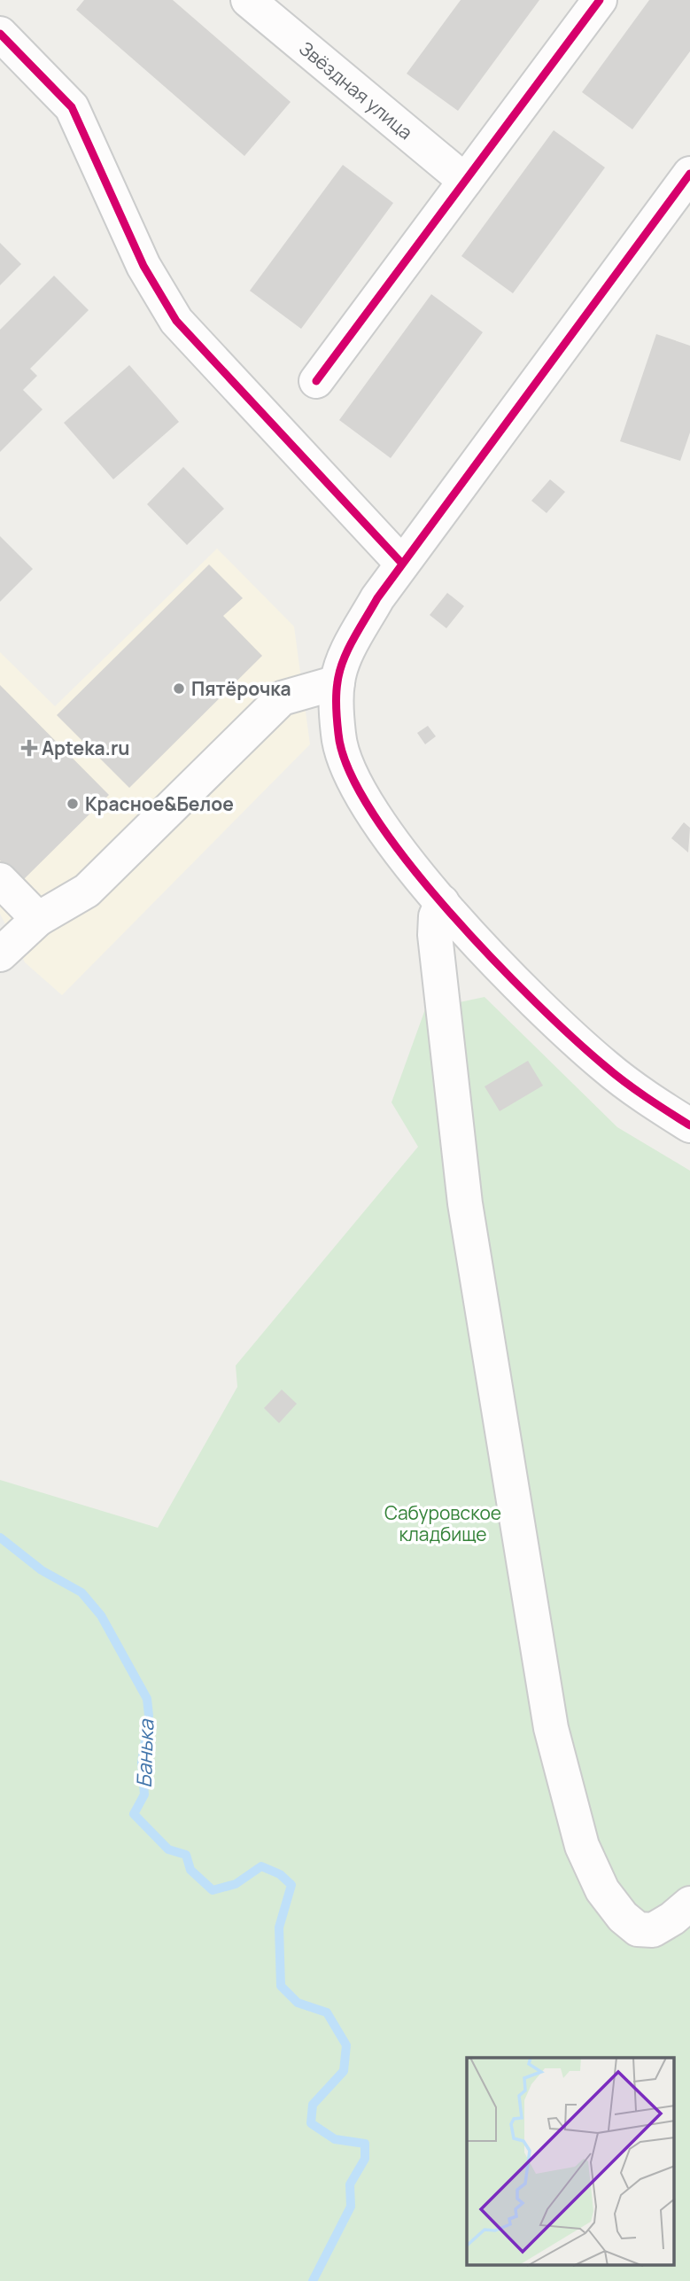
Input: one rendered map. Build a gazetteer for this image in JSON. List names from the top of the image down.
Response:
{
  "streets": {
    "street": ["Звёздная улица"]
  },
  "water": ["Банька"],
  "parks": ["Сабуровское кладбище"],
  "places": {
    "other": ["Пятёрочка", "Красное&Белое"],
    "health": ["Apteka.ru"]
  }
}
